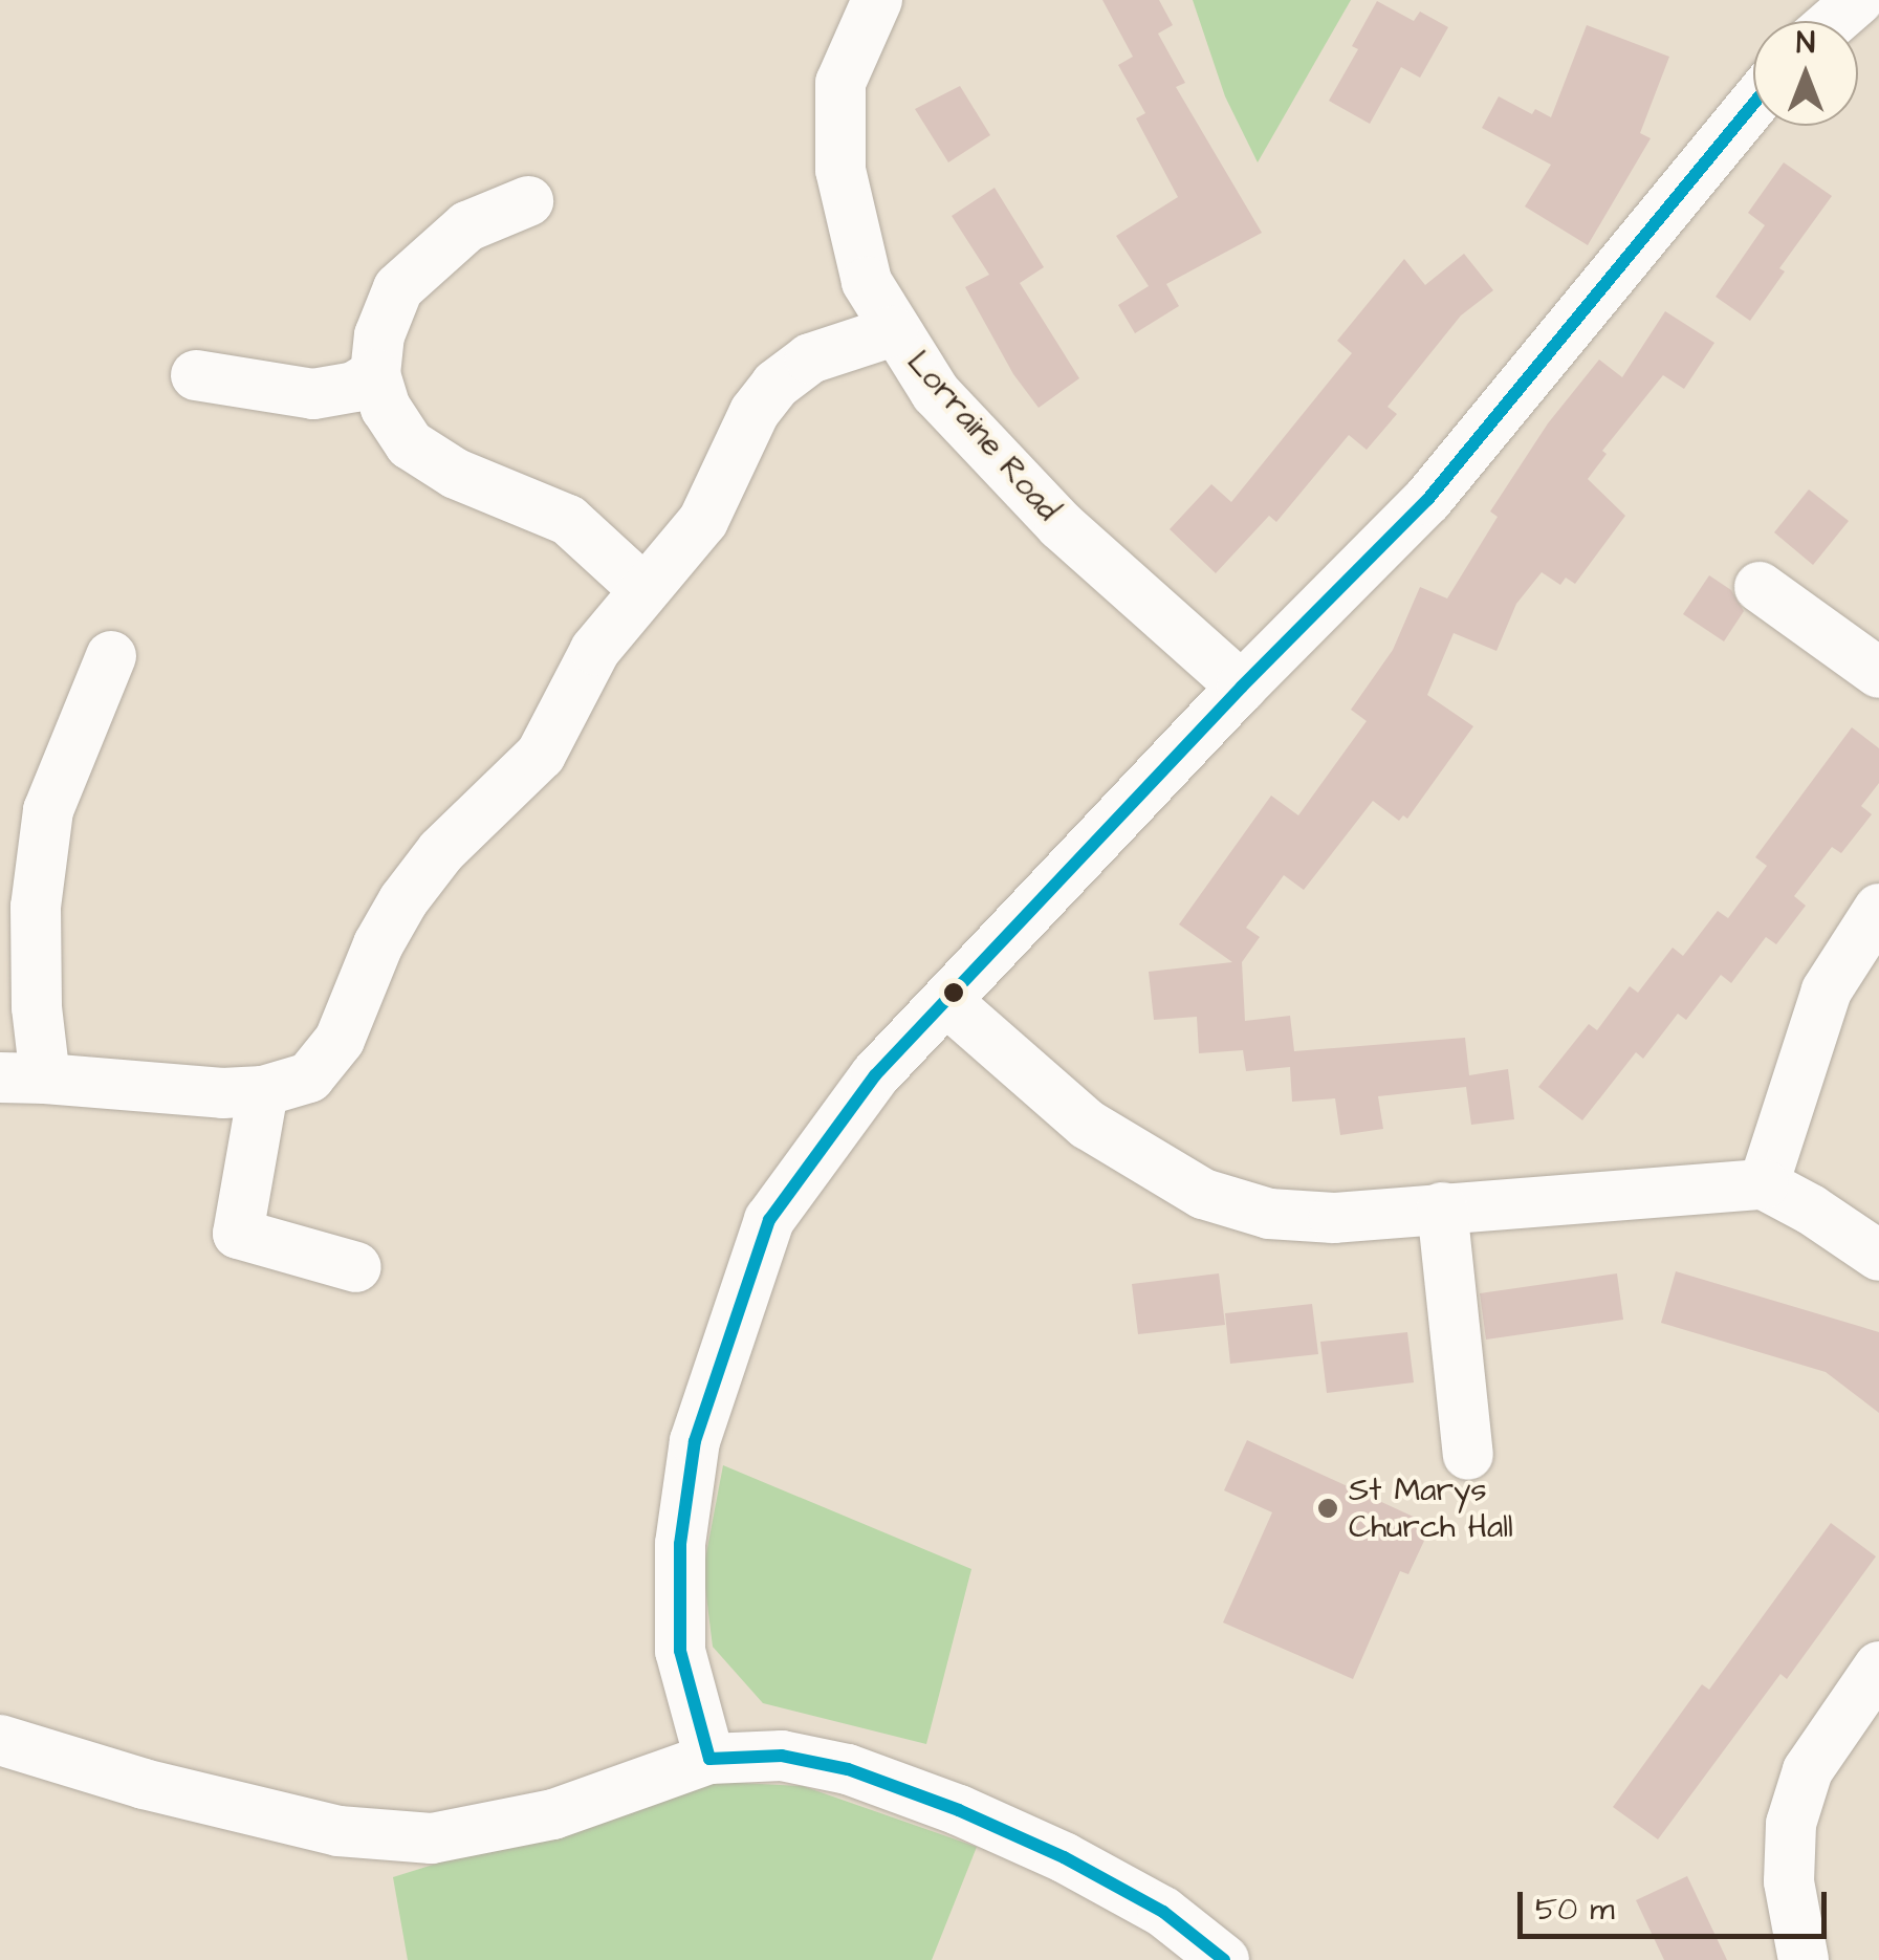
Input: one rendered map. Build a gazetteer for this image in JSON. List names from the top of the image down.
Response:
{
  "streets": {
    "street": ["Lorraine Road"]
  },
  "places": ["St Marys Church Hall"],
  "scale_bar": "50 m",
  "north": "top"
}
